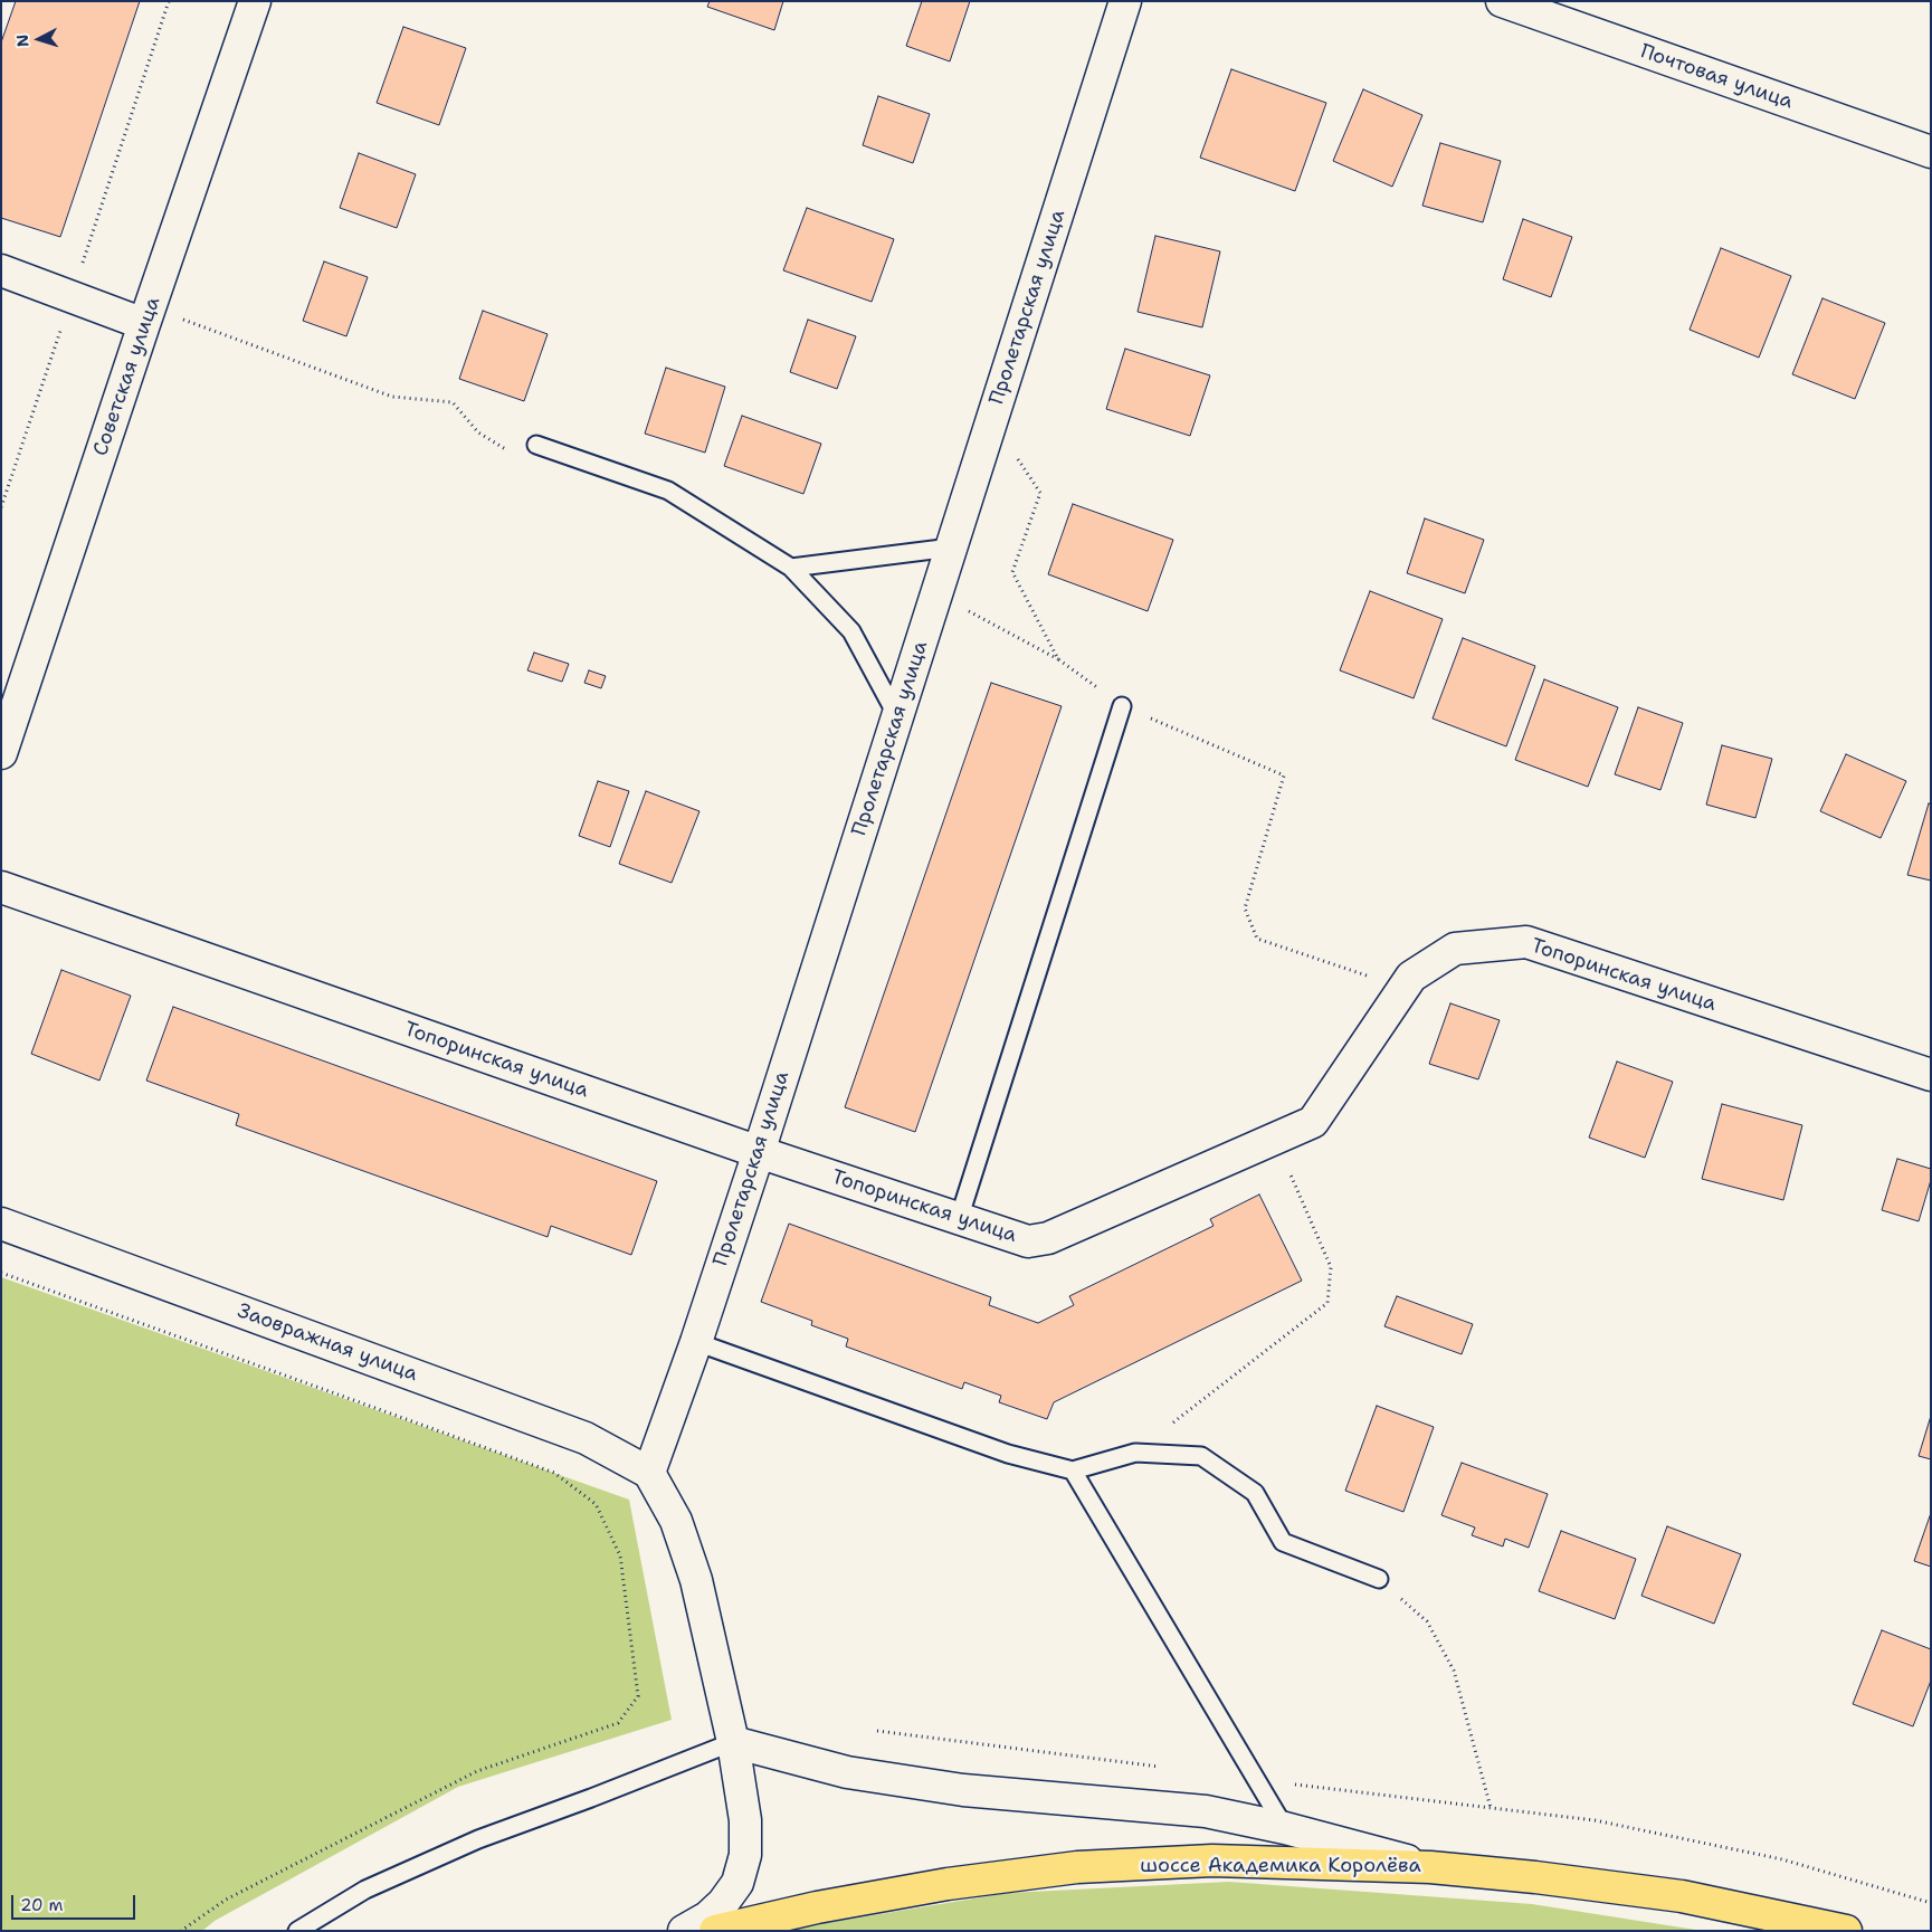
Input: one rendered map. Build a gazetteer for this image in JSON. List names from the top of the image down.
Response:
{
  "streets": {
    "highway": ["шоссе Академика Королёва"],
    "street": [
      "Почтовая улица",
      "Пролетарская улица",
      "Советская улица",
      "Топоринская улица",
      "Заовражная улица"
    ]
  },
  "crossings": [
    ["Пролетарская улица", "Топоринская улица"],
    ["Пролетарская улица", "Заовражная улица"]
  ],
  "scale_bar": "20 m",
  "north": "left"
}
